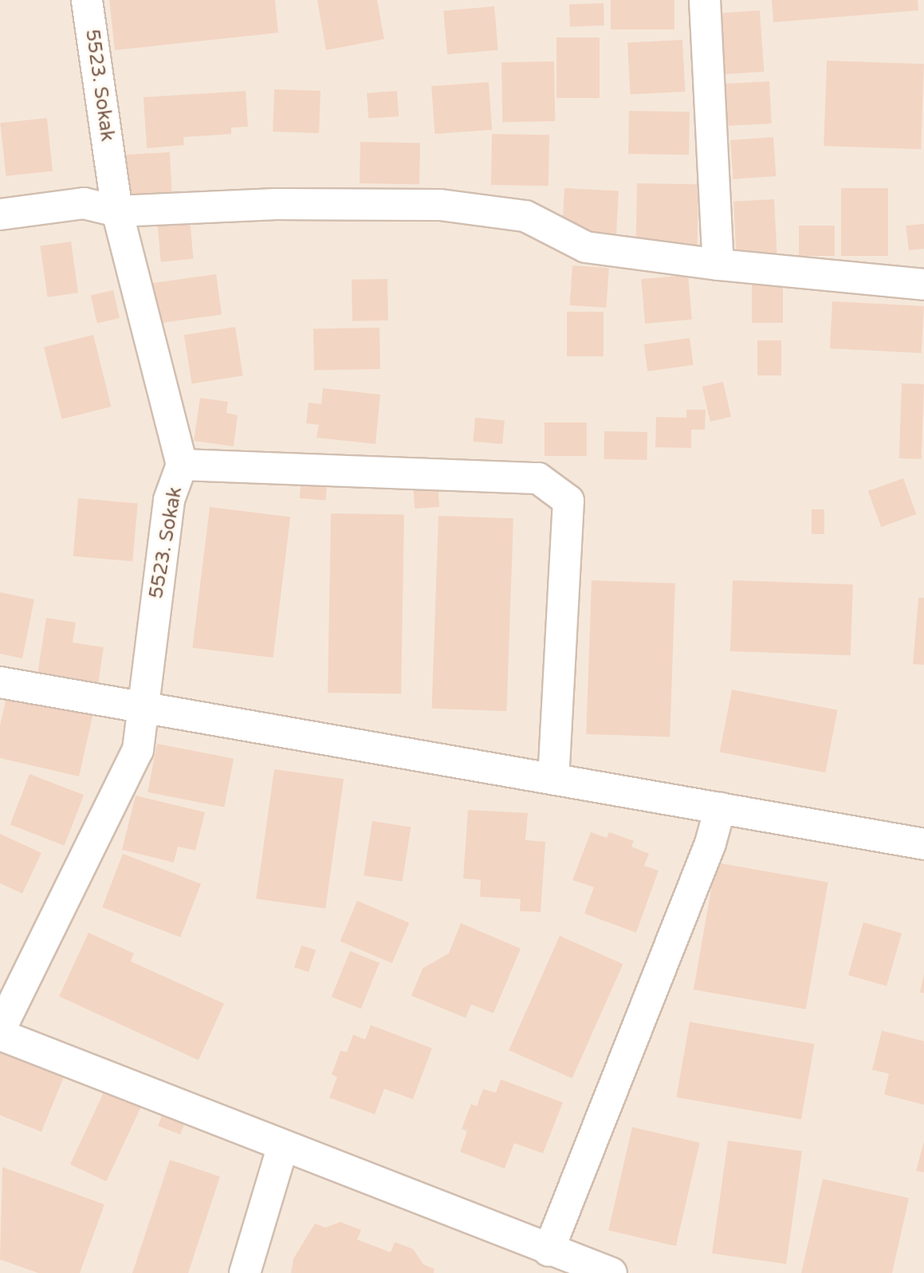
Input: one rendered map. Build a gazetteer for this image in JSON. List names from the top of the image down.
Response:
{
  "streets": {
    "street": ["5523. Sokak"]
  }
}
